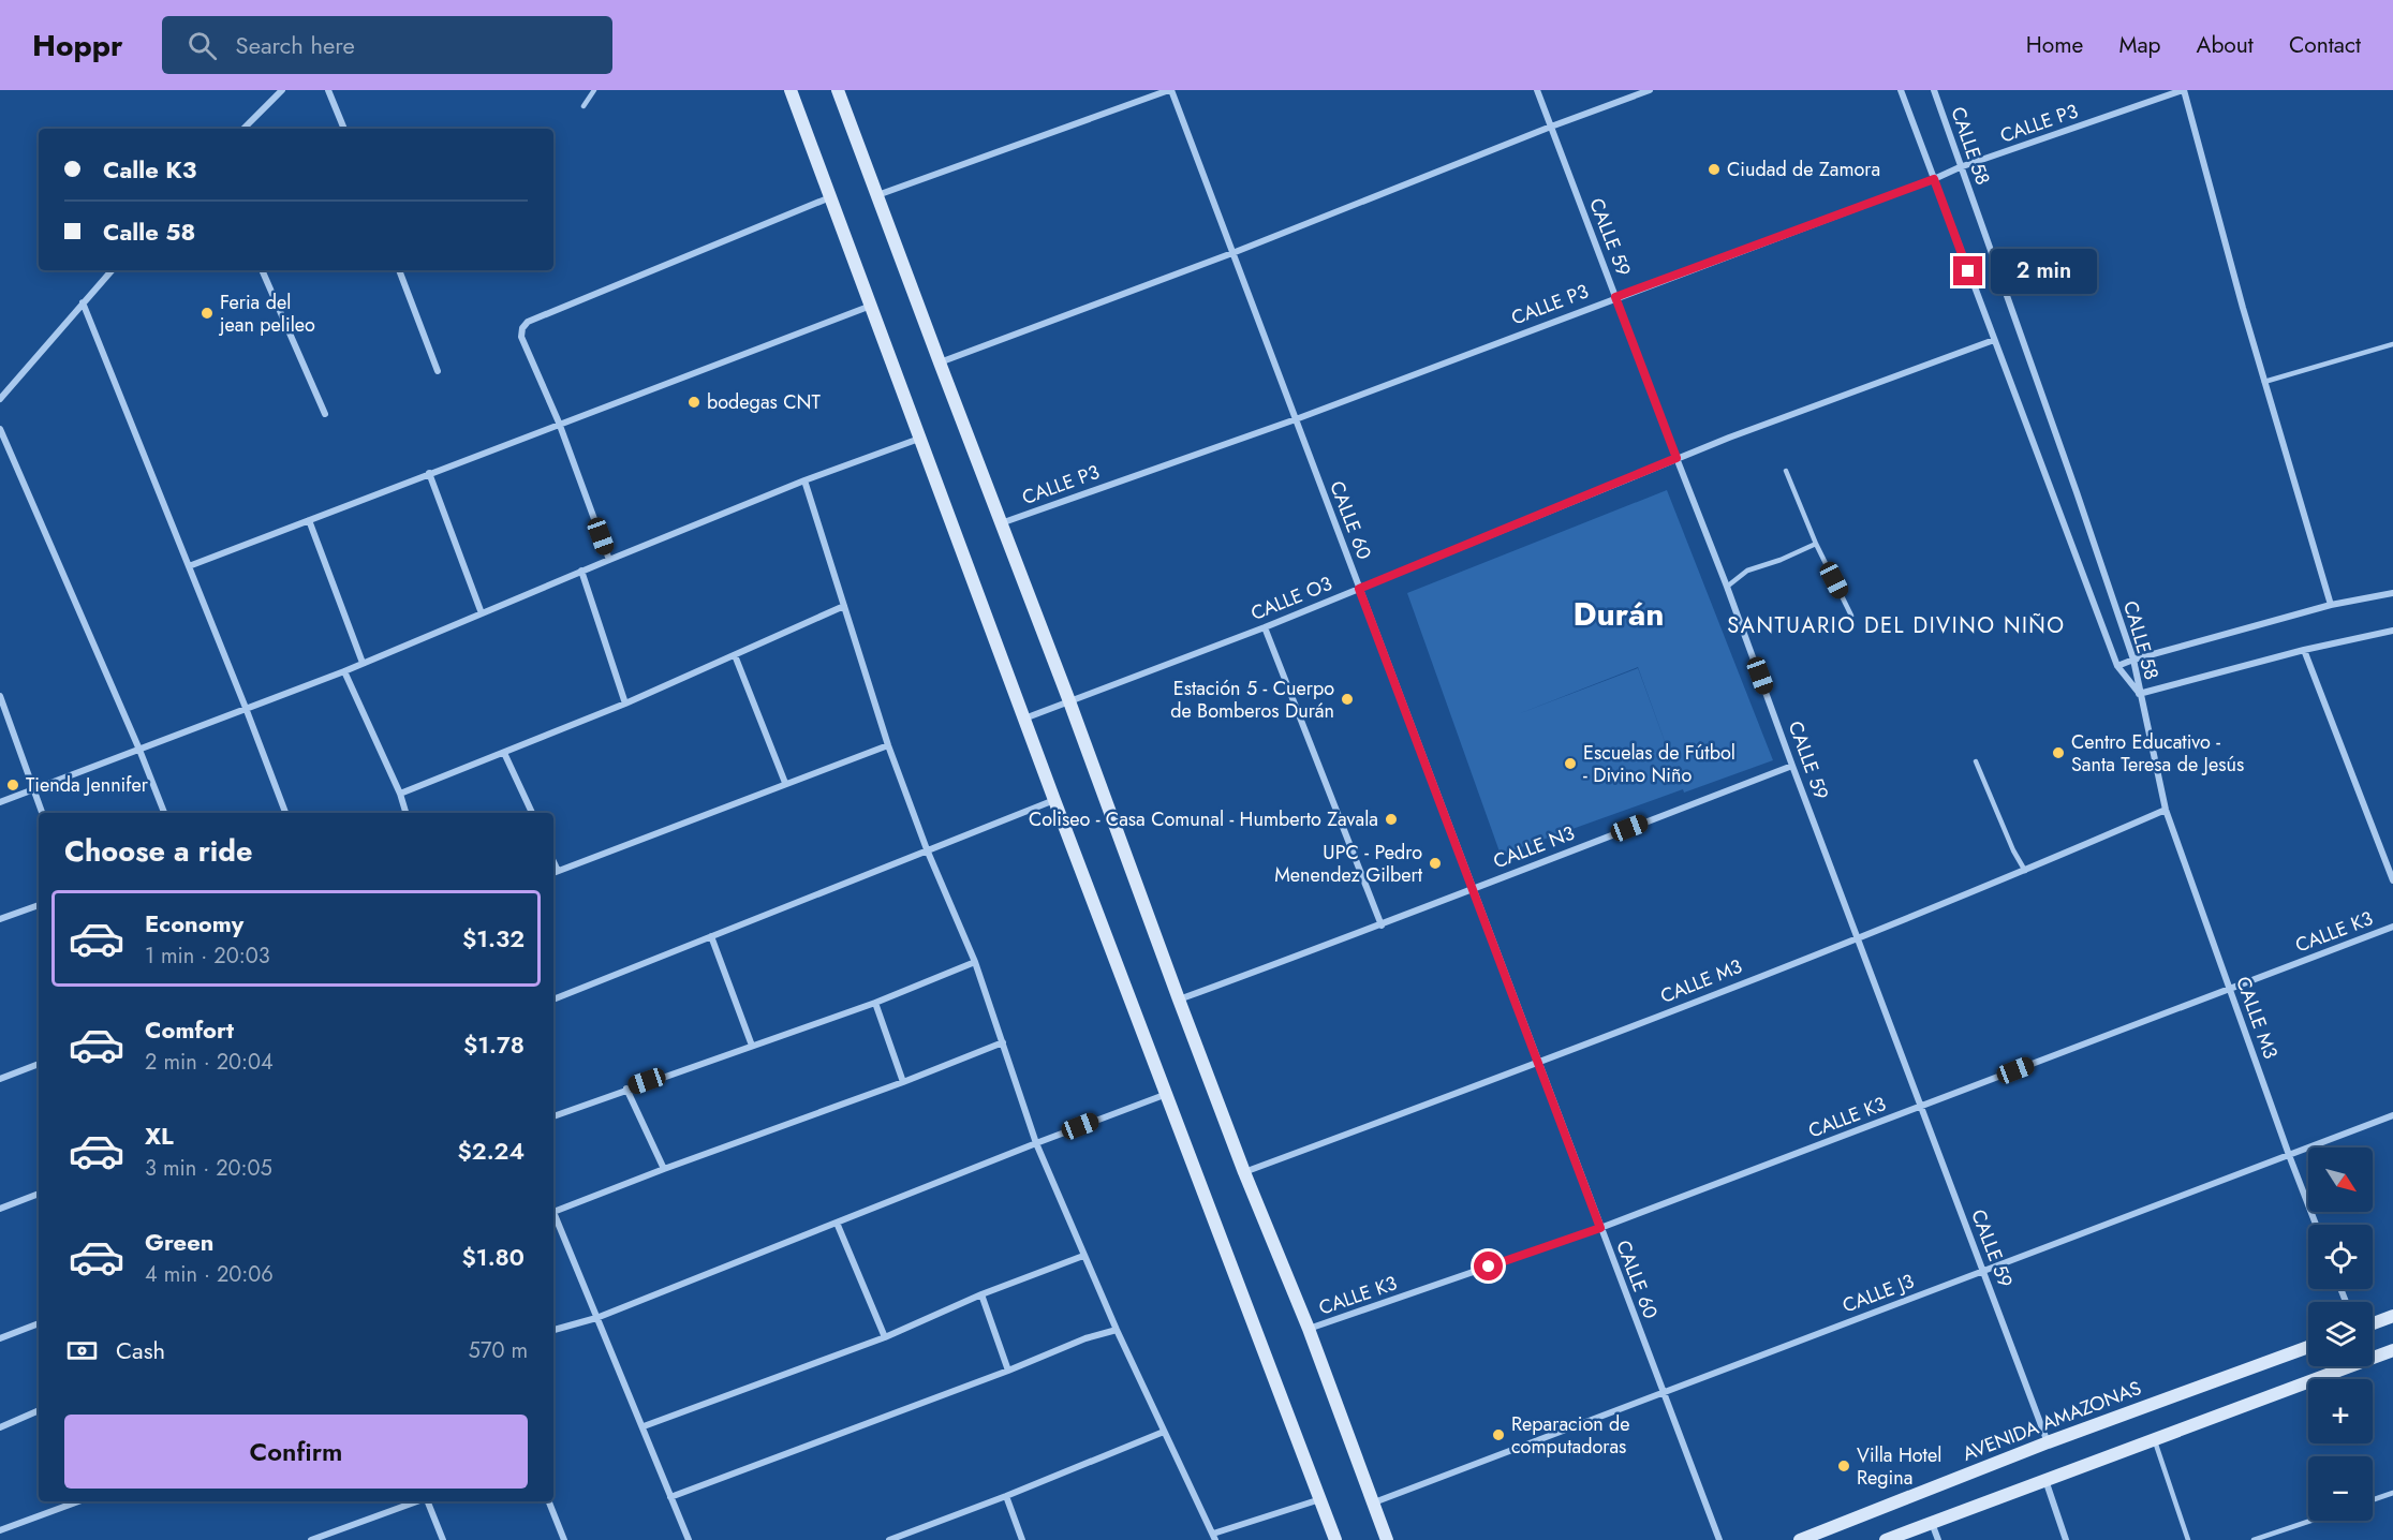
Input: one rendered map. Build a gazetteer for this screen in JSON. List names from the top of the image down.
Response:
{
  "streets": {
    "street": [
      "CALLE P3",
      "CALLE 58",
      "CALLE 59",
      "CALLE 60",
      "CALLE O3",
      "CALLE N3",
      "CALLE K3",
      "CALLE M3",
      "CALLE J3",
      "AVENIDA AMAZONAS"
    ]
  },
  "crossings": [
    ["CALLE P3", "CALLE 58"],
    ["CALLE P3", "CALLE 59"],
    ["CALLE P3", "CALLE 60"],
    ["CALLE 58", "CALLE O3"],
    ["CALLE 58", "CALLE M3"],
    ["CALLE 59", "CALLE O3"],
    ["CALLE 59", "CALLE N3"],
    ["CALLE 59", "CALLE K3"],
    ["CALLE 59", "CALLE M3"],
    ["CALLE 59", "CALLE J3"],
    ["CALLE 59", "AVENIDA AMAZONAS"],
    ["CALLE 60", "CALLE O3"],
    ["CALLE 60", "CALLE N3"],
    ["CALLE 60", "CALLE K3"],
    ["CALLE 60", "CALLE M3"],
    ["CALLE 60", "CALLE J3"],
    ["CALLE K3", "CALLE M3"],
    ["CALLE M3", "CALLE J3"]
  ],
  "districts": ["Durán", "SANTUARIO DEL DIVINO NIÑO"],
  "places": [
    "Ciudad de Zamora",
    "Feria del jean pelileo",
    "bodegas CNT",
    "Estación 5 - Cuerpo de Bomberos Durán",
    "Centro Educativo - Santa Teresa de Jesús",
    "Escuelas de Fútbol - Divino Niño",
    "Tienda Jennifer",
    "Coliseo - Casa Comunal - Humberto Zavala",
    "UPC - Pedro Menendez Gilbert",
    "Reparacion de computadoras",
    "Villa Hotel Regina"
  ],
  "north": "bottom right",
  "page": {
    "header": "Hoppr",
    "search": "Search here",
    "nav": [
      "Home",
      "Map",
      "About",
      "Contact"
    ],
    "banner": ["Calle K3", "Calle 58"],
    "bubble": "2 min",
    "heading": "Choose a ride",
    "list": [
      {
        "name": "Economy",
        "note": "1 min · 20:03",
        "value": "$1.32"
      },
      {
        "name": "Comfort",
        "note": "2 min · 20:04",
        "value": "$1.78"
      },
      {
        "name": "XL",
        "note": "3 min · 20:05",
        "value": "$2.24"
      },
      {
        "name": "Green",
        "note": "4 min · 20:06",
        "value": "$1.80"
      }
    ],
    "map_buttons": ["+", "−"],
    "pay": ["Cash", "570 m"],
    "buttons": "Confirm"
  }
}
